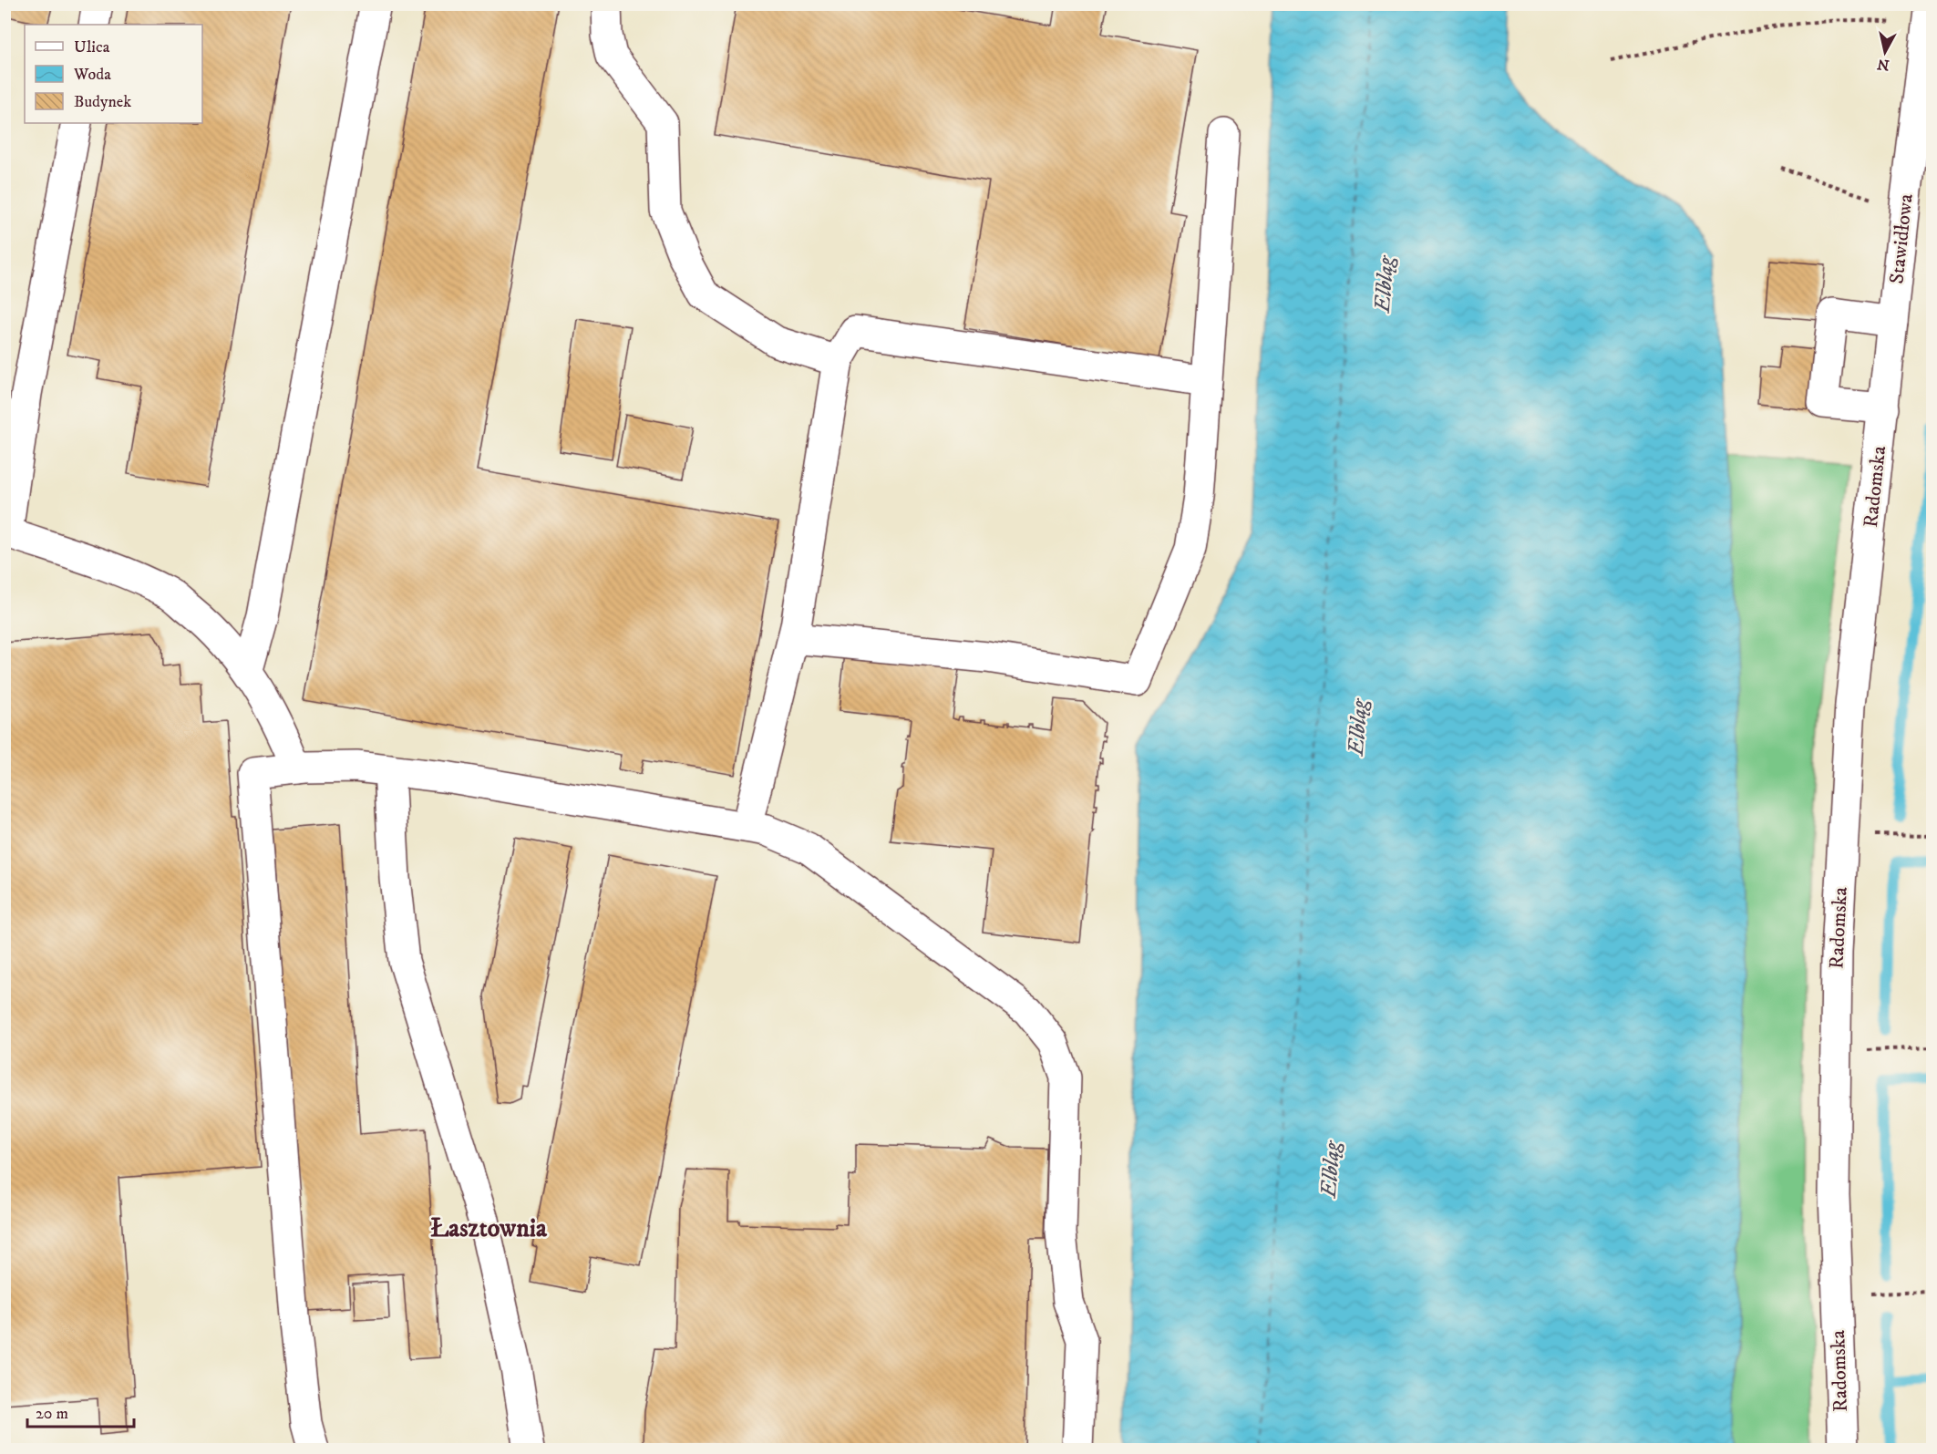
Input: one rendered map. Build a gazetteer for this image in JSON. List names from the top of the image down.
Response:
{
  "streets": {
    "street": ["Stawidłowa", "Radomska"]
  },
  "crossings": [
    ["Stawidłowa", "Radomska"]
  ],
  "districts": ["Łasztownia"],
  "water": ["Elbląg"],
  "legend": ["Ulica", "Woda", "Budynek"],
  "scale_bar": "20 m",
  "north": "bottom"
}
